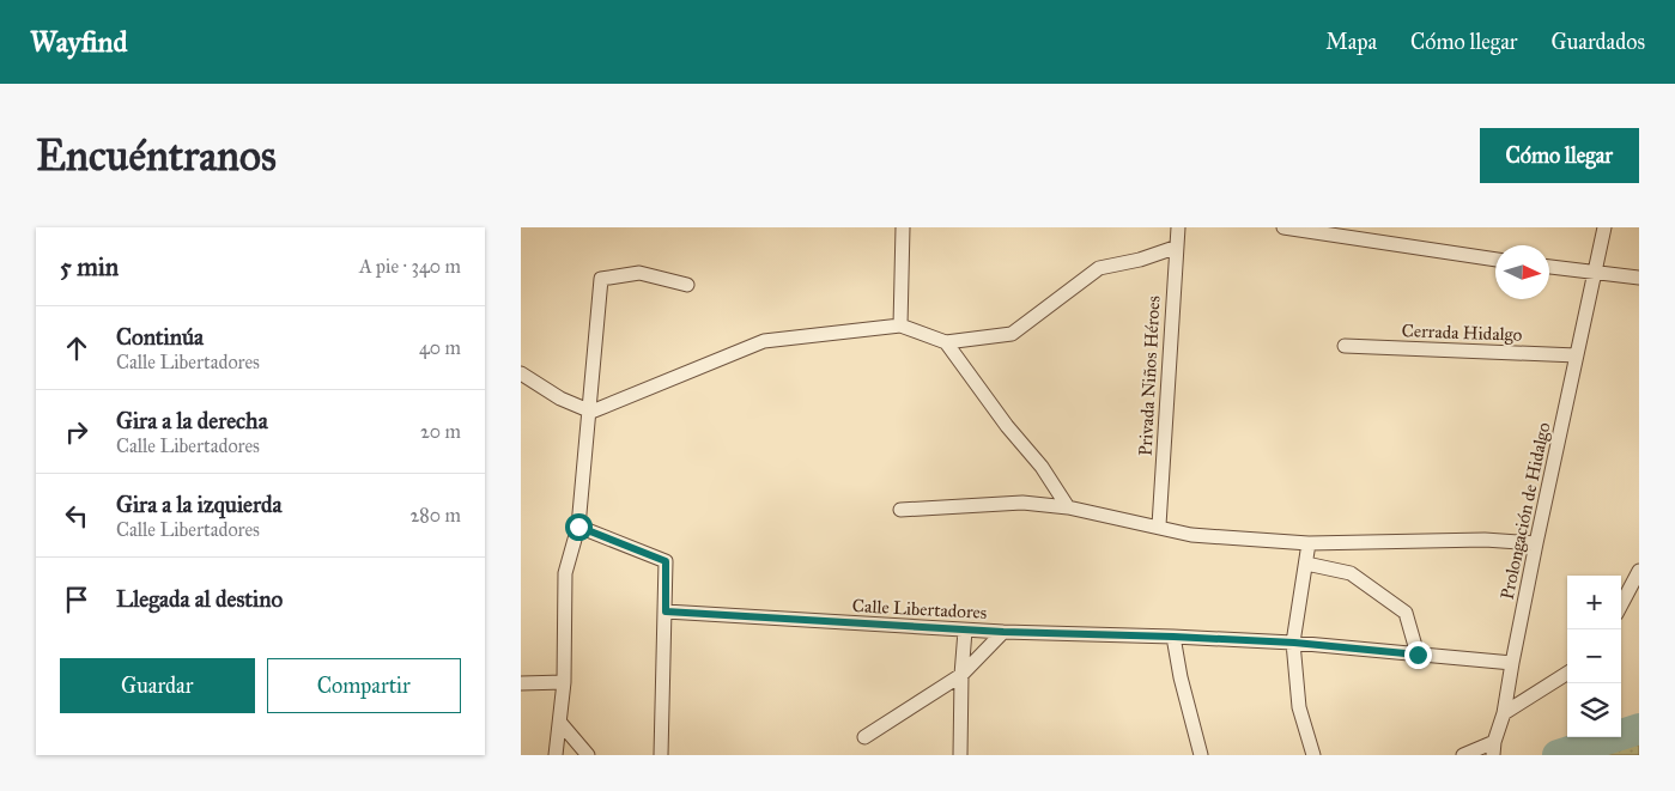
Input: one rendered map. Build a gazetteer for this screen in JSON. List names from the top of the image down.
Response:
{
  "streets": {
    "street": [
      "Cerrada Hidalgo",
      "Privada Niños Héroes",
      "Prolongación de Hidalgo",
      "Calle Libertadores"
    ]
  },
  "crossings": [
    ["Cerrada Hidalgo", "Prolongación de Hidalgo"],
    ["Prolongación de Hidalgo", "Calle Libertadores"]
  ],
  "north": "right",
  "page": {
    "header": "Wayfind",
    "nav": ["Mapa", "Cómo llegar", "Guardados"],
    "buttons": [
      "Cómo llegar",
      ["Guardar", "Compartir"]
    ],
    "title": "Encuéntranos",
    "heading": ["5 min", "A pie · 340 m"],
    "list": [
      ["Continúa", "Calle Libertadores", "40 m"],
      ["Gira a la derecha", "Calle Libertadores", "20 m"],
      ["Gira a la izquierda", "Calle Libertadores", "280 m"],
      "Llegada al destino"
    ],
    "map_buttons": ["+", "−"]
  }
}
